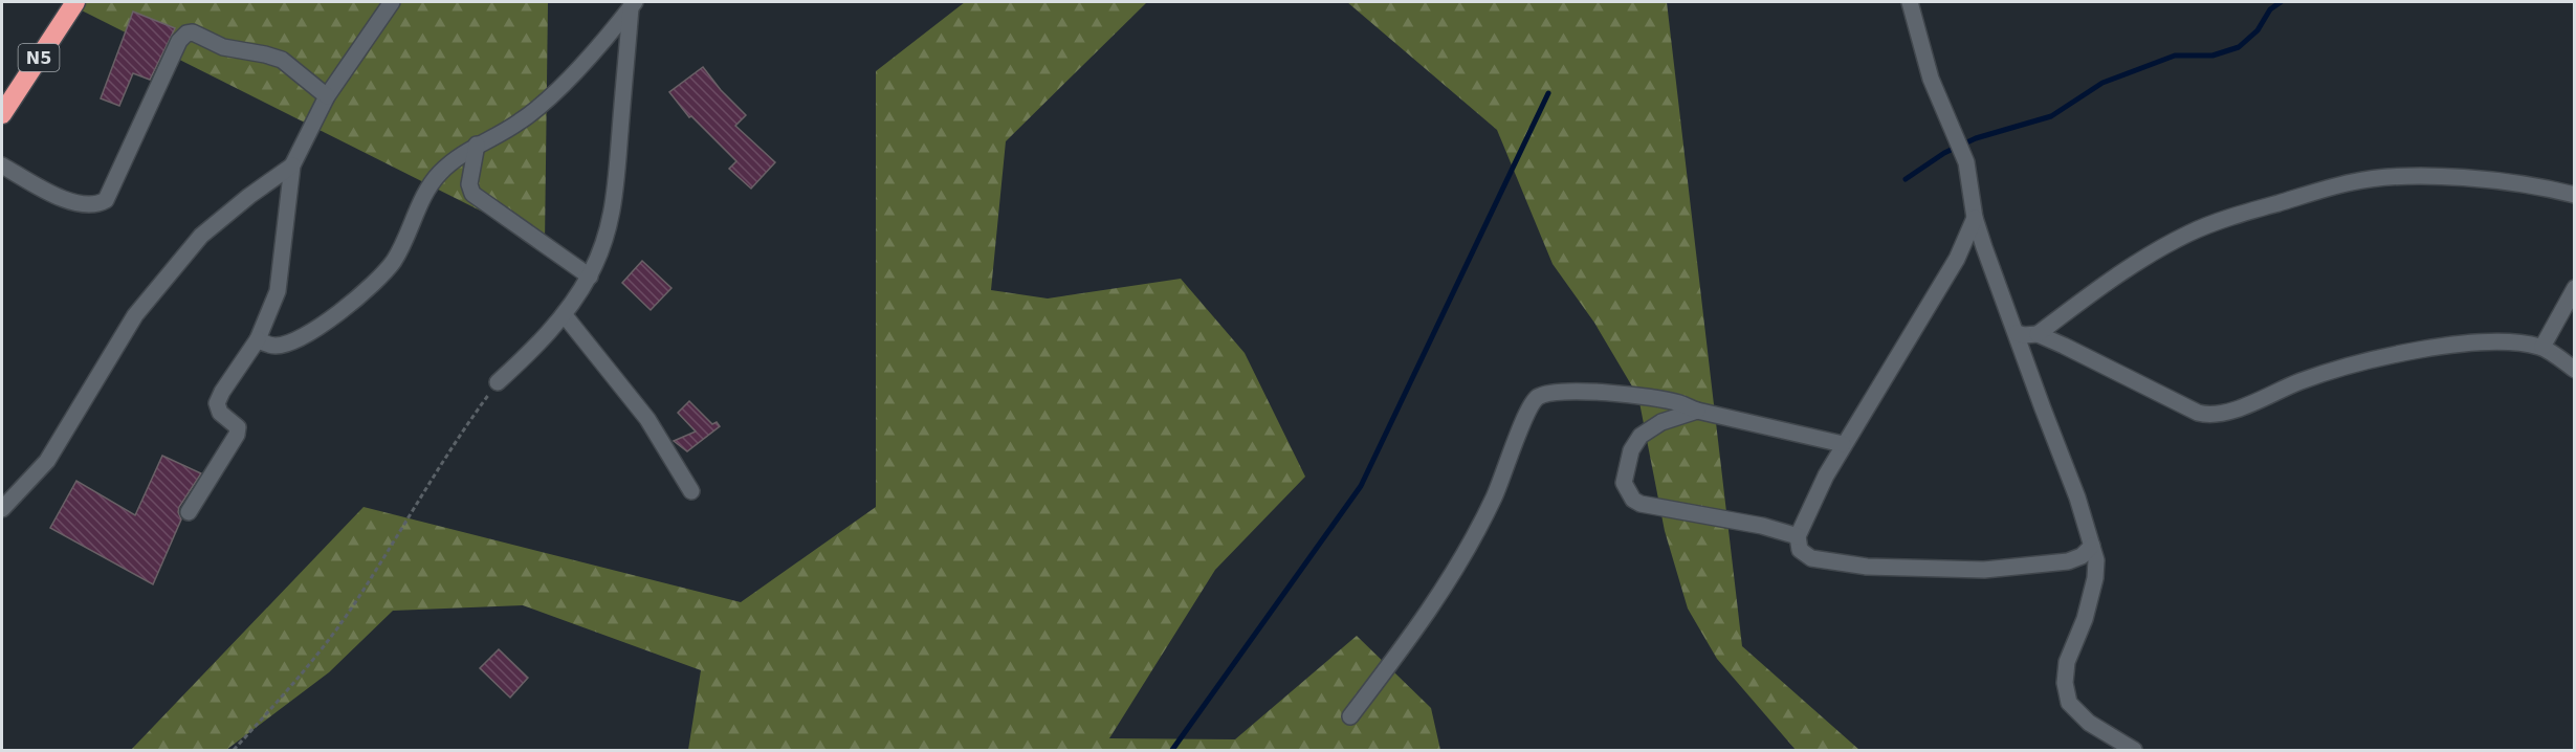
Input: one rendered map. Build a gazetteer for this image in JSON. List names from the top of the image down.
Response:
{
  "streets": {
    "highway": ["N5"]
  }
}
